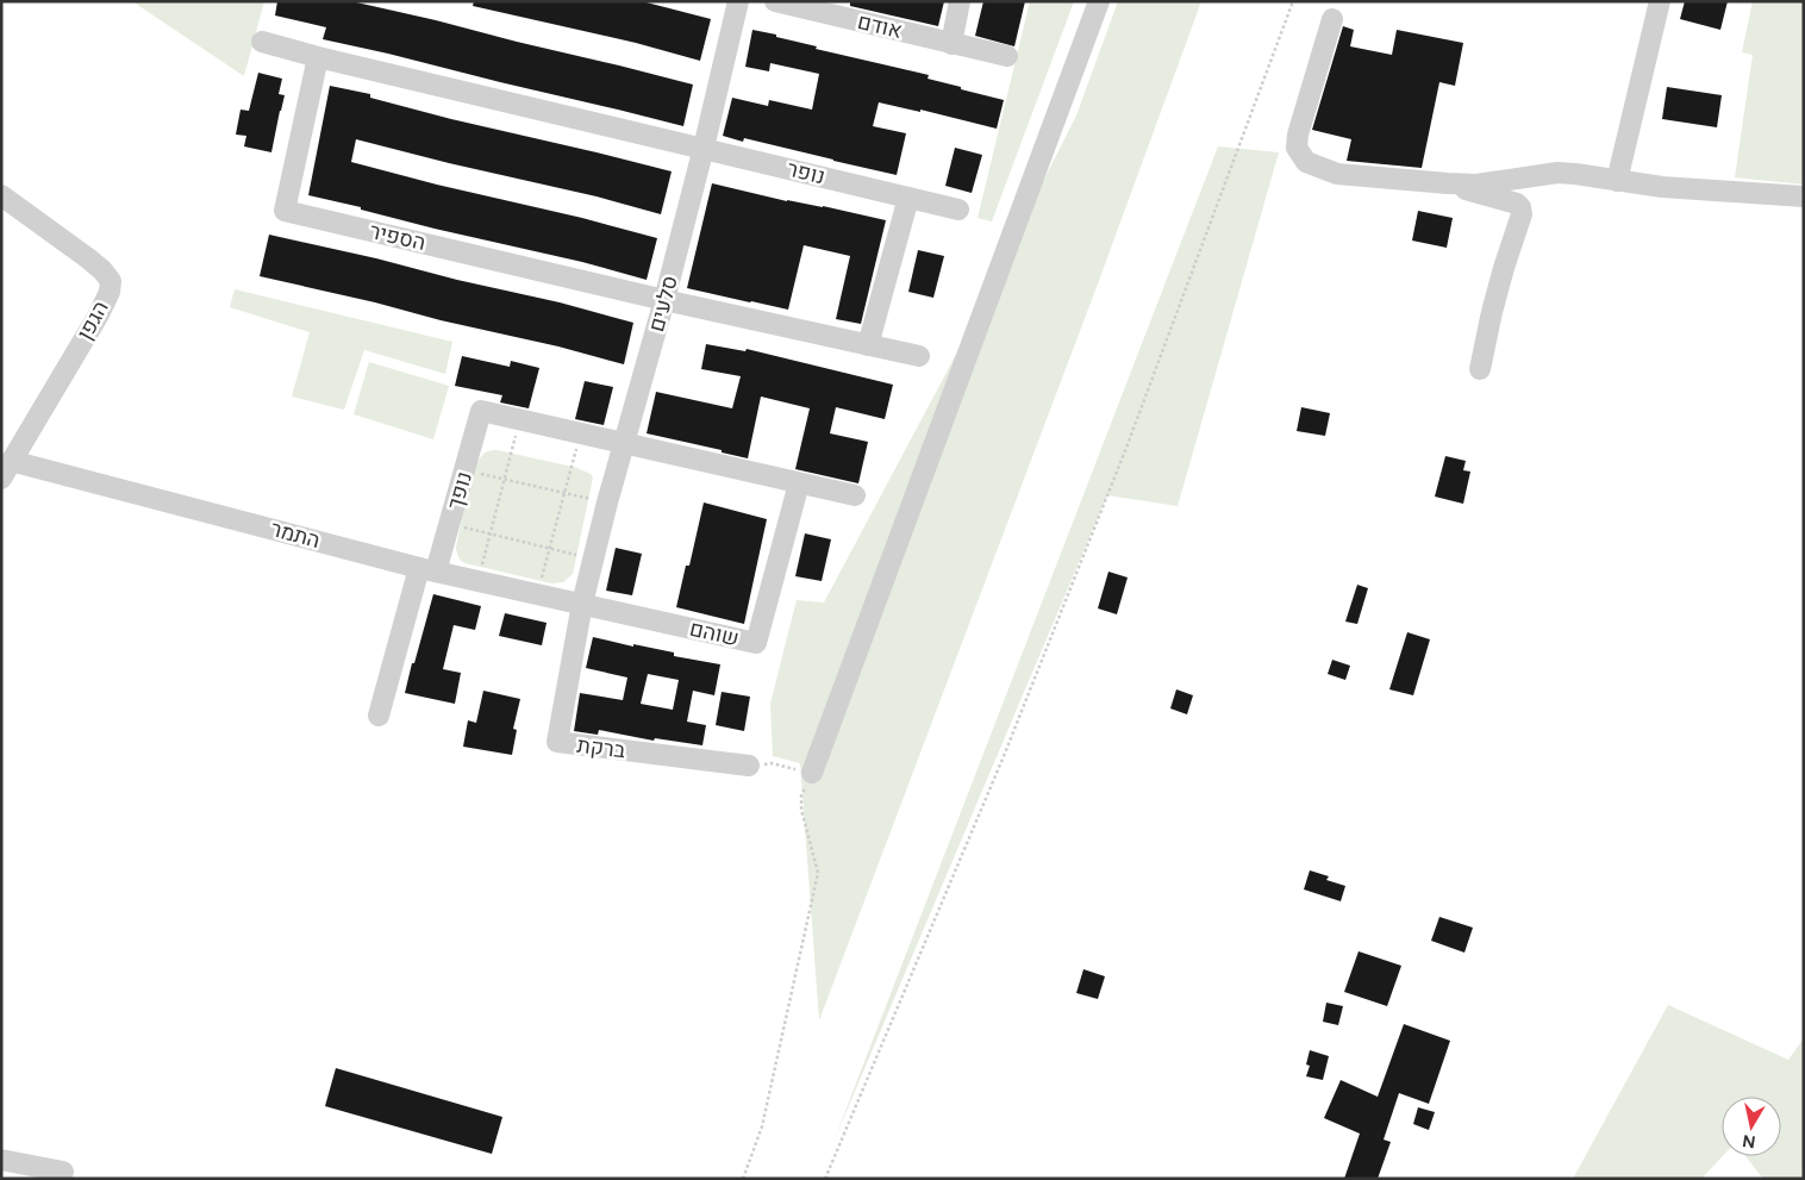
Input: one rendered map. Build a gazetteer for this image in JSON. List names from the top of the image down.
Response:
{
  "streets": {
    "street": [
      "אודם",
      "נופר",
      "הספיר",
      "סלעים",
      "הגפן",
      "נופך",
      "התמר",
      "שוהם",
      "ברקת"
    ]
  },
  "crossings": [
    ["נופר", "סלעים"],
    ["הספיר", "סלעים"],
    ["סלעים", "התמר"],
    ["סלעים", "שוהם"],
    ["סלעים", "ברקת"],
    ["הגפן", "התמר"],
    ["נופך", "התמר"],
    ["התמר", "שוהם"],
    ["התמר", "ברקת"],
    ["שוהם", "ברקת"]
  ],
  "north": "bottom"
}
